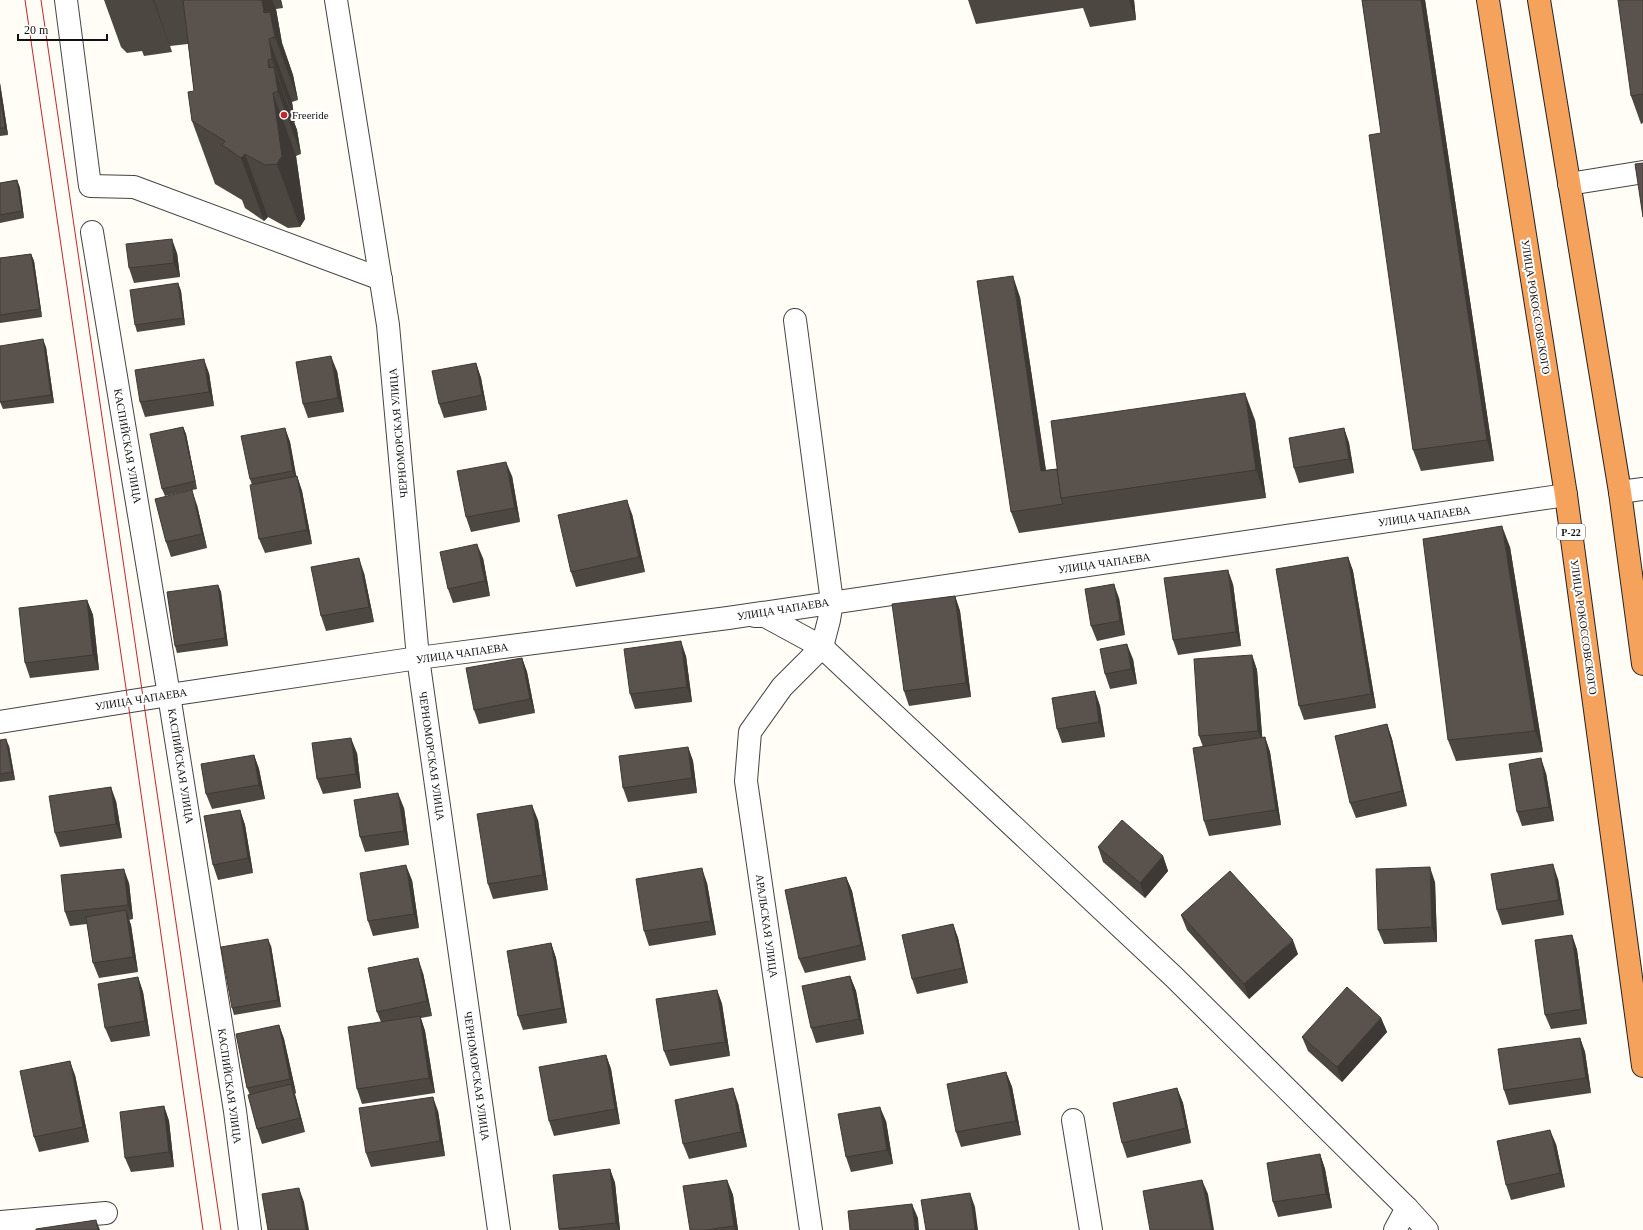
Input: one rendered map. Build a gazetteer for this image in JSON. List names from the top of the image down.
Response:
{
  "streets": {
    "highway": ["УЛИЦА РОКОССОВСКОГО", "Р-22"],
    "street": [
      "ЧЕРНОМОРСКАЯ УЛИЦА",
      "КАСПИЙСКАЯ УЛИЦА",
      "УЛИЦА ЧАПАЕВА",
      "АРАЛЬСКАЯ УЛИЦА"
    ]
  },
  "crossings": [
    ["УЛИЦА РОКОССОВСКОГО", "УЛИЦА ЧАПАЕВА"],
    ["ЧЕРНОМОРСКАЯ УЛИЦА", "УЛИЦА ЧАПАЕВА"],
    ["КАСПИЙСКАЯ УЛИЦА", "УЛИЦА ЧАПАЕВА"]
  ],
  "places": ["Freeride"],
  "scale_bar": "20 m"
}
